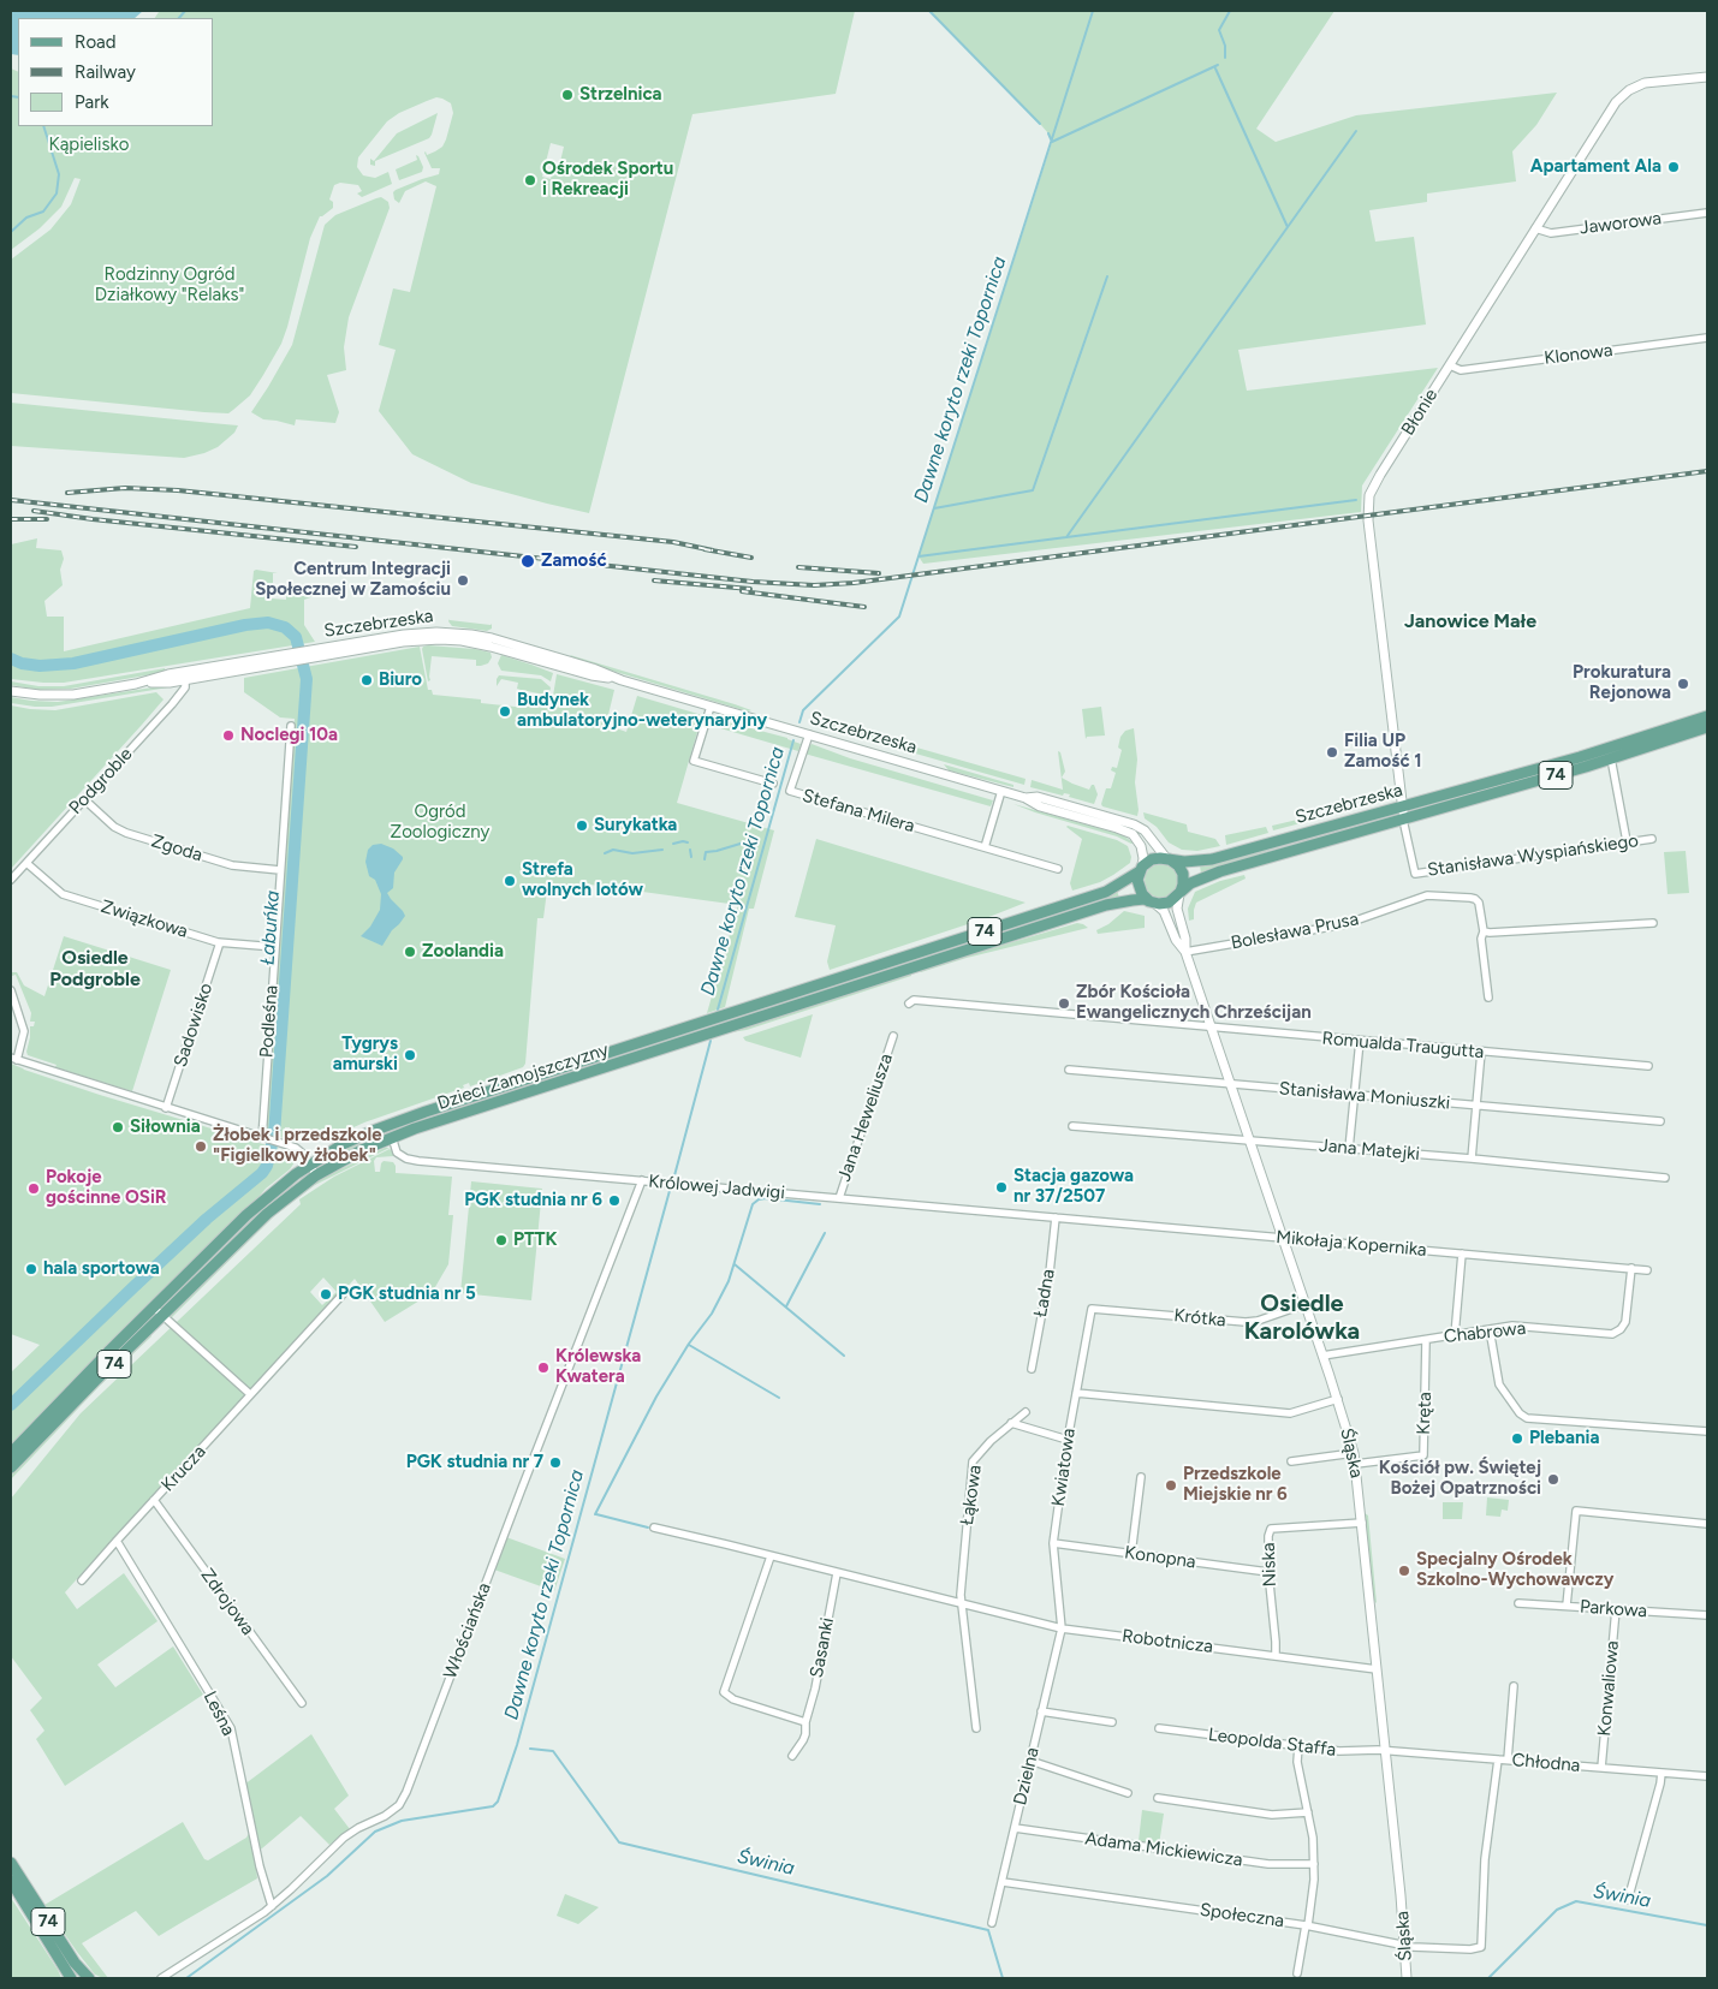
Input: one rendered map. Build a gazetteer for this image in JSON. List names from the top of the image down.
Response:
{
  "streets": {
    "main road": ["Szczebrzeska", "74", "Dzieci Zamojszczyzny"],
    "street": [
      "Jaworowa",
      "Klonowa",
      "Błonie",
      "Podgroble",
      "Stefana Milera",
      "Zgoda",
      "Stanisława Wyspiańskiego",
      "Związkowa",
      "Bolesława Prusa",
      "Podleśna",
      "Sadowisko",
      "Romualda Traugutta",
      "Stanisława Moniuszki",
      "Jana Heweliusza",
      "Jana Matejki",
      "Królowej Jadwigi",
      "Mikołaja Kopernika",
      "Ładna",
      "Krótka",
      "Chabrowa",
      "Kręta",
      "Śląska",
      "Kwiatowa",
      "Krucza",
      "Łąkowa",
      "Konopna",
      "Niska",
      "Zdrojowa",
      "Parkowa",
      "Włościańska",
      "Robotnicza",
      "Sasanki",
      "Konwaliowa",
      "Leśna",
      "Leopolda Staffa",
      "Chłodna",
      "Dzielna",
      "Adama Mickiewicza",
      "Społeczna"
    ]
  },
  "crossings": [
    ["Jaworowa", "Błonie"],
    ["Klonowa", "Błonie"],
    ["Błonie", "Szczebrzeska"],
    ["Błonie", "Stanisława Wyspiańskiego"],
    ["Szczebrzeska", "74"],
    ["Szczebrzeska", "Podgroble"],
    ["Szczebrzeska", "Stefana Milera"],
    ["Szczebrzeska", "Stanisława Wyspiańskiego"],
    ["Szczebrzeska", "Dzieci Zamojszczyzny"],
    ["Szczebrzeska", "Śląska"],
    ["74", "Dzieci Zamojszczyzny"],
    ["74", "Śląska"],
    ["Podgroble", "Zgoda"],
    ["Podgroble", "Związkowa"],
    ["Zgoda", "Podleśna"],
    ["Związkowa", "Podleśna"],
    ["Związkowa", "Sadowisko"],
    ["Bolesława Prusa", "Śląska"],
    ["Romualda Traugutta", "Śląska"],
    ["Dzieci Zamojszczyzny", "Królowej Jadwigi"],
    ["Dzieci Zamojszczyzny", "Śląska"],
    ["Stanisława Moniuszki", "Śląska"],
    ["Jana Heweliusza", "Królowej Jadwigi"],
    ["Jana Matejki", "Śląska"],
    ["Królowej Jadwigi", "Mikołaja Kopernika"],
    ["Królowej Jadwigi", "Ładna"],
    ["Królowej Jadwigi", "Włościańska"],
    ["Mikołaja Kopernika", "Ładna"],
    ["Mikołaja Kopernika", "Chabrowa"],
    ["Mikołaja Kopernika", "Śląska"],
    ["Krótka", "Śląska"],
    ["Krótka", "Kwiatowa"],
    ["Chabrowa", "Kręta"],
    ["Chabrowa", "Śląska"],
    ["Kręta", "Śląska"],
    ["Śląska", "Niska"],
    ["Śląska", "Robotnicza"],
    ["Śląska", "Leopolda Staffa"],
    ["Śląska", "Chłodna"],
    ["Śląska", "Społeczna"],
    ["Kwiatowa", "Konopna"],
    ["Kwiatowa", "Robotnicza"],
    ["Kwiatowa", "Dzielna"],
    ["Krucza", "Zdrojowa"],
    ["Krucza", "Leśna"],
    ["Łąkowa", "Robotnicza"],
    ["Konopna", "Niska"],
    ["Niska", "Robotnicza"],
    ["Parkowa", "Konwaliowa"],
    ["Włościańska", "Leśna"],
    ["Robotnicza", "Sasanki"],
    ["Robotnicza", "Dzielna"],
    ["Konwaliowa", "Chłodna"],
    ["Leopolda Staffa", "Chłodna"],
    ["Chłodna", "Społeczna"],
    ["Dzielna", "Adama Mickiewicza"],
    ["Dzielna", "Społeczna"]
  ],
  "districts": ["Janowice Małe", "Osiedle Podgroble", "Osiedle Karolówka"],
  "water": ["Dawne koryto rzeki Topornica", "Łabuńka", "Świnia"],
  "parks": ["Kąpielisko", "Rodzinny Ogród Działkowy \"Relaks\"", "Ogród Zoologiczny"],
  "places": [
    "Strzelnica",
    "Apartament Ala",
    "Ośrodek Sportu i Rekreacji",
    "Zamość",
    "Centrum Integracji Społecznej w Zamościu",
    "Biuro",
    "Prokuratura Rejonowa",
    "Budynek ambulatoryjno-weterynaryjny",
    "Noclegi 10a",
    "Filia UP Zamość 1",
    "Surykatka",
    "Strefa wolnych lotów",
    "Zoolandia",
    "Zbór Kościoła Ewangelicznych Chrześcijan",
    "Tygrys amurski",
    "Siłownia",
    "Żłobek i przedszkole \"Figielkowy żłobek\"",
    "Stacja gazowa nr 37/2507",
    "Pokoje gościnne OSiR",
    "PGK studnia nr 6",
    "PTTK",
    "hala sportowa",
    "PGK studnia nr 5",
    "Królewska Kwatera",
    "Plebania",
    "PGK studnia nr 7",
    "Kościół pw. Świętej Bożej Opatrzności",
    "Przedszkole Miejskie nr 6",
    "Specjalny Ośrodek Szkolno-Wychowawczy"
  ],
  "legend": ["Road", "Railway", "Park"]
}
